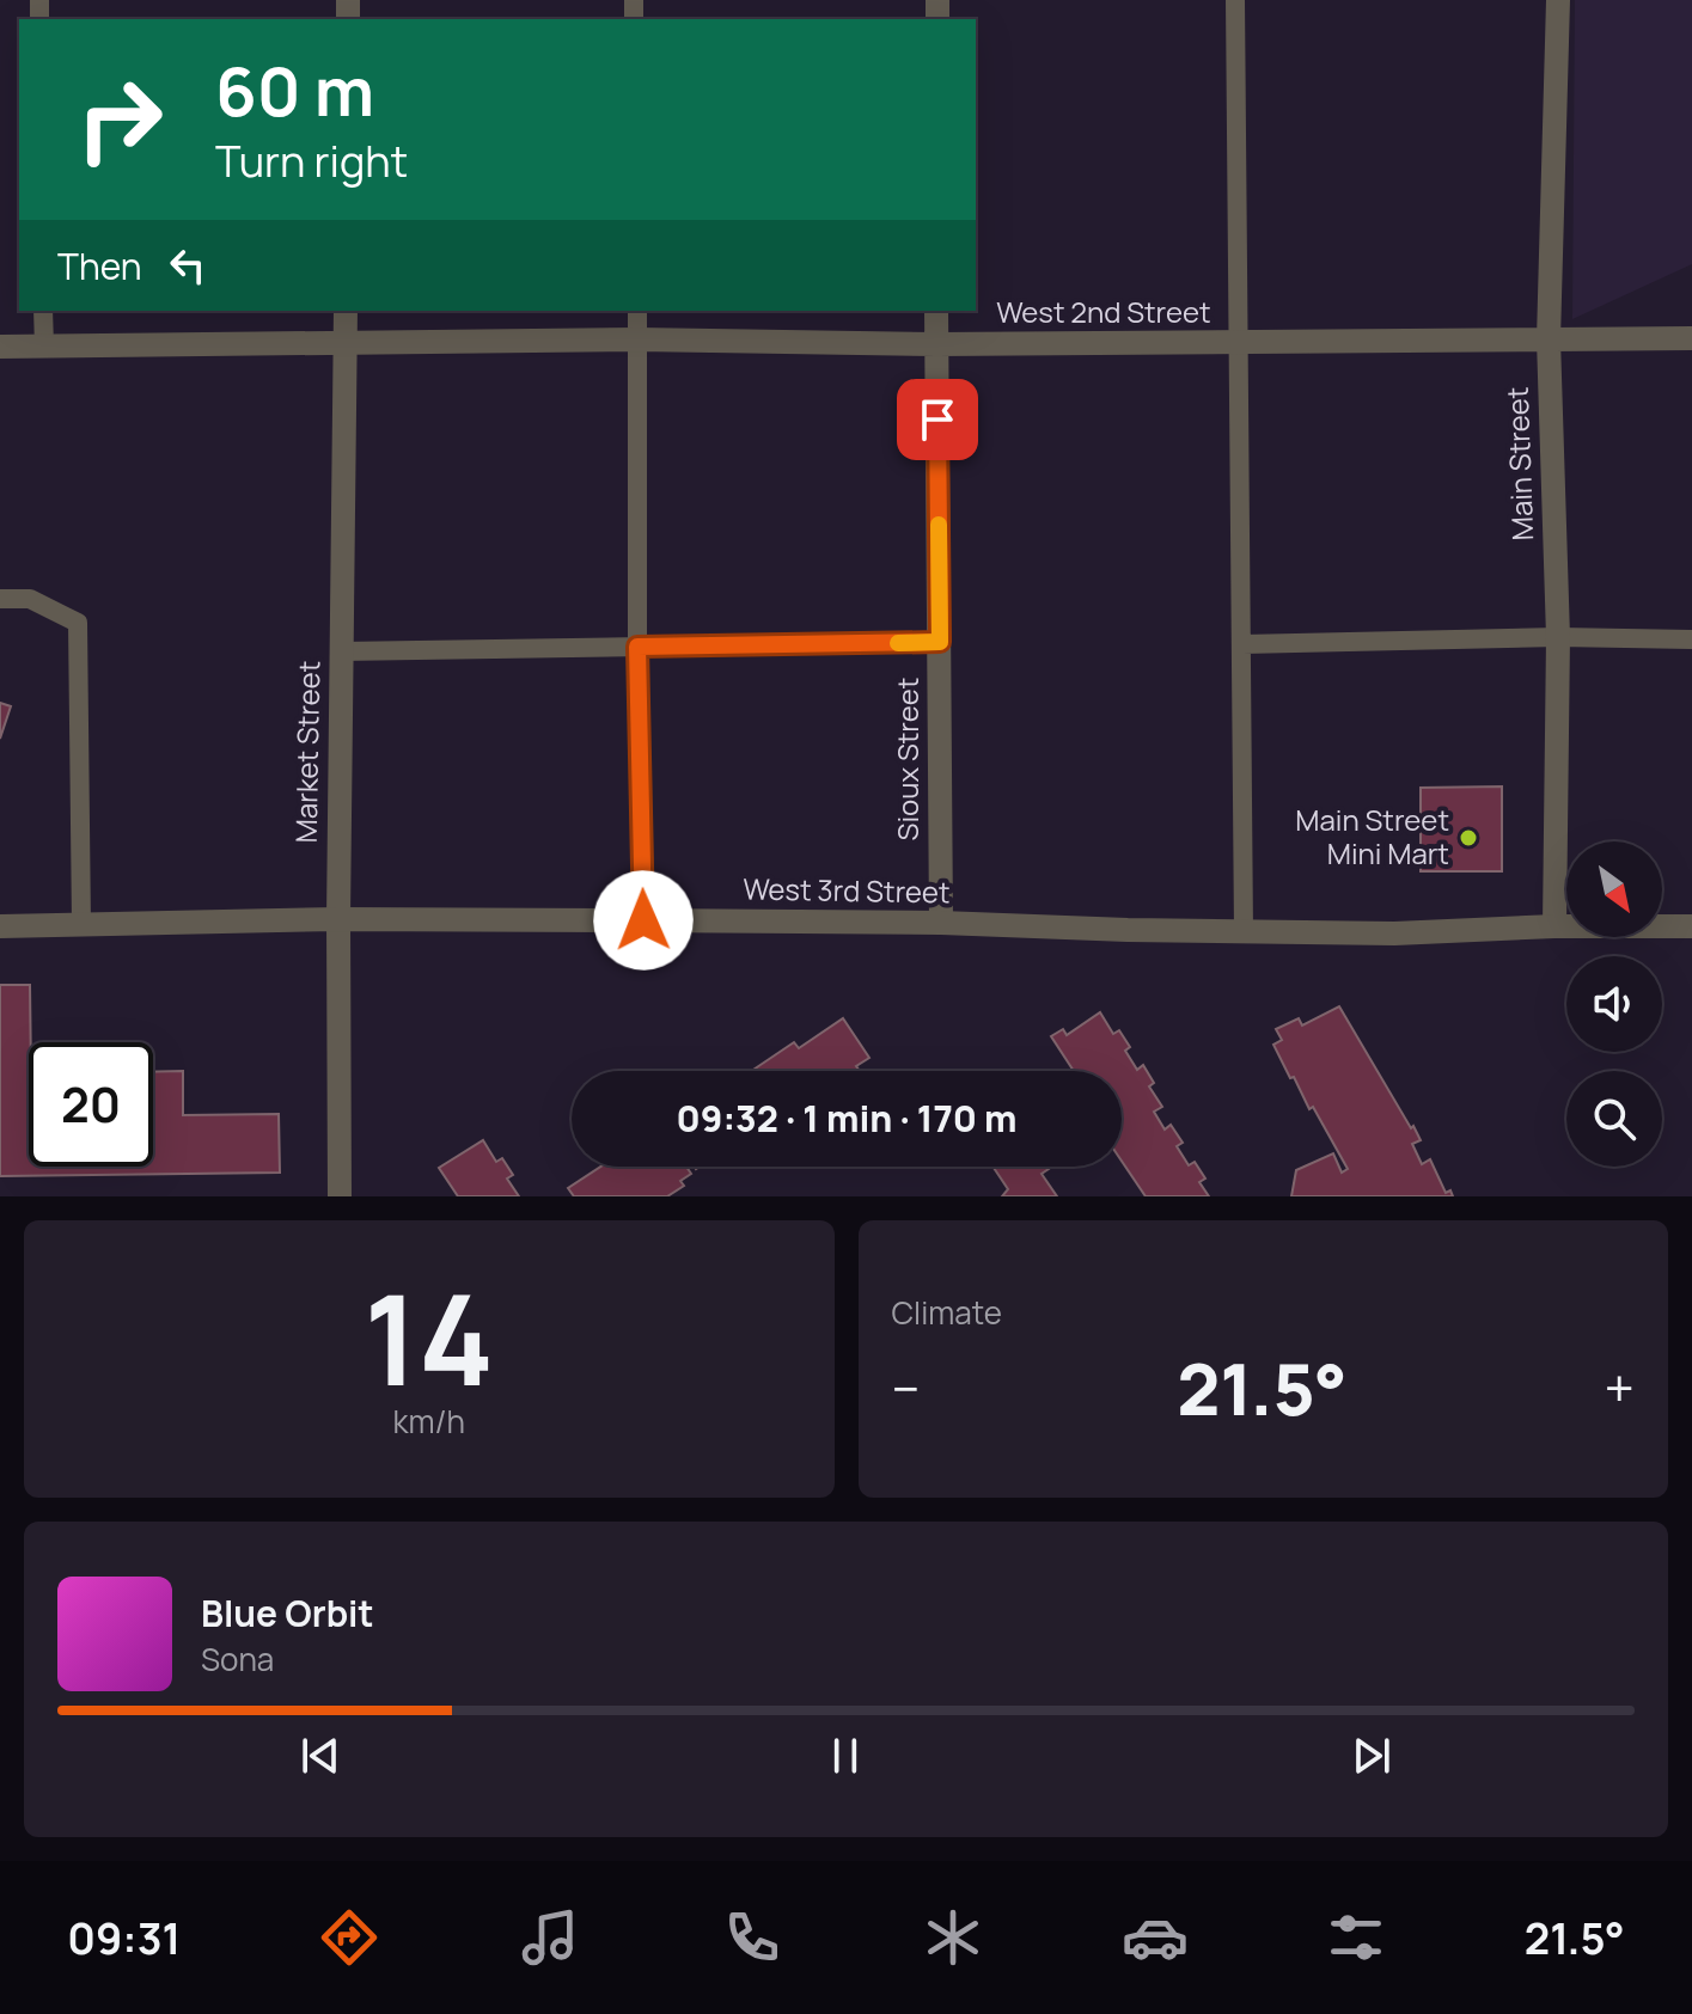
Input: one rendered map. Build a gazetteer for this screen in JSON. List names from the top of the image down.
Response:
{
  "streets": {
    "street": [
      "West 2nd Street",
      "Main Street",
      "Market Street",
      "Sioux Street",
      "West 3rd Street"
    ]
  },
  "crossings": [
    ["West 2nd Street", "Main Street"],
    ["West 2nd Street", "Market Street"],
    ["West 2nd Street", "Sioux Street"],
    ["Main Street", "West 3rd Street"],
    ["Market Street", "West 3rd Street"],
    ["Sioux Street", "West 3rd Street"]
  ],
  "places": ["Main Street Mini Mart"],
  "north": "bottom right",
  "page": {
    "turn": ["60 m", "Turn right"],
    "then": "Then",
    "limit": "20",
    "trip": "09:32 · 1 min · 170 m",
    "tile": [
      ["14", "km/h"],
      "Climate"
    ],
    "heat": ["−", "21.5°", "+"],
    "song": ["Blue Orbit", "Sona"],
    "tabs": ["09:31", "21.5°"]
  }
}
